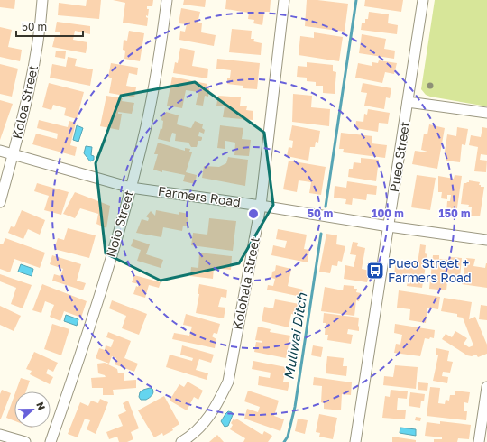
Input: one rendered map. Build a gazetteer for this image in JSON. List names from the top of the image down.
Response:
{
  "streets": {
    "street": [
      "Koloa Street",
      "Pueo Street",
      "Farmers Road",
      "Noio Street",
      "Kolohala Street"
    ]
  },
  "crossings": [
    ["Koloa Street", "Farmers Road"],
    ["Pueo Street", "Farmers Road"],
    ["Farmers Road", "Noio Street"],
    ["Farmers Road", "Kolohala Street"]
  ],
  "water": ["Muliwai Ditch"],
  "places": {
    "bus stop": ["Pueo Street + Farmers Road"]
  },
  "scale_bar": "50 m",
  "north": "right",
  "rings": ["50 m", "100 m", "150 m"]
}
